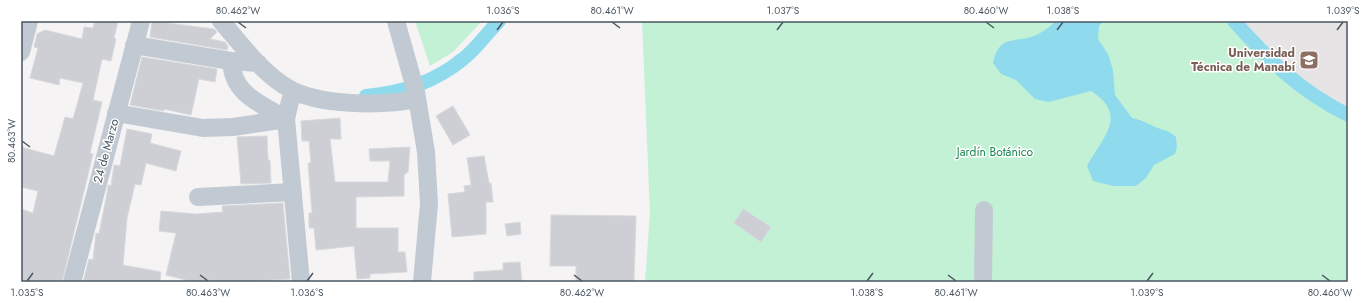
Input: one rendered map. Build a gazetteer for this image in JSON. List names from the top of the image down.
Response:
{
  "streets": {
    "street": ["24 de Marzo"]
  },
  "parks": ["Jardín Botánico"],
  "places": {
    "school or university": ["Universidad Técnica de Manabí"]
  },
  "coordinates": [
    "80.462°W",
    "1.036°S",
    "80.461°W",
    "1.037°S",
    "80.460°W",
    "1.038°S",
    "1.039°S",
    "80.463°W",
    "1.035°S"
  ]
}
